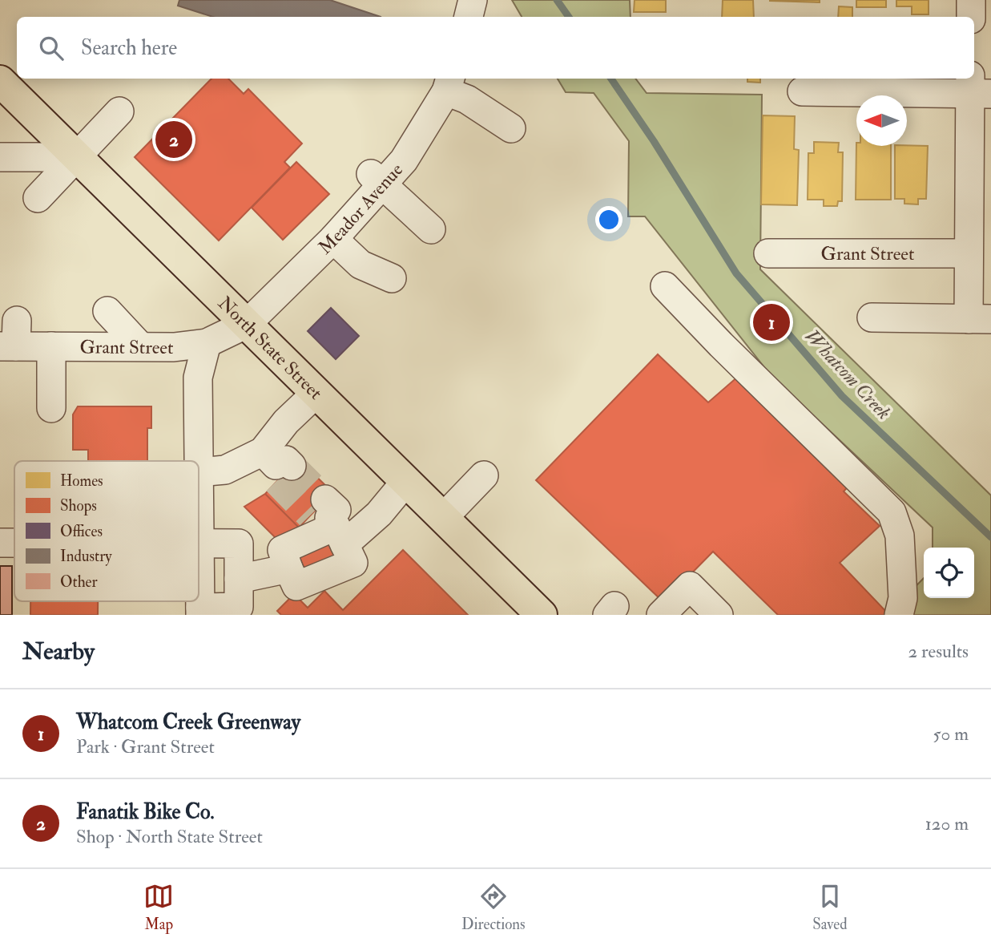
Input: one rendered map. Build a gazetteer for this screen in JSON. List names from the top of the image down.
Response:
{
  "streets": {
    "main road": ["North State Street"],
    "street": ["Meador Avenue", "Grant Street"]
  },
  "crossings": [
    ["Meador Avenue", "Grant Street"],
    ["Meador Avenue", "North State Street"],
    ["Grant Street", "North State Street"]
  ],
  "water": ["Whatcom Creek"],
  "legend": [
    "Homes",
    "Shops",
    "Offices",
    "Industry",
    "Other"
  ],
  "north": "left",
  "page": {
    "search": "Search here",
    "pins": ["2", "1"],
    "heading": ["Nearby", "2 results"],
    "list": [
      {
        "mark": "1",
        "name": "Whatcom Creek Greenway",
        "note": "Park · Grant Street",
        "value": "50 m"
      },
      {
        "mark": "2",
        "name": "Fanatik Bike Co.",
        "note": "Shop · North State Street",
        "value": "120 m"
      }
    ],
    "nav": ["Map", "Directions", "Saved"]
  }
}
